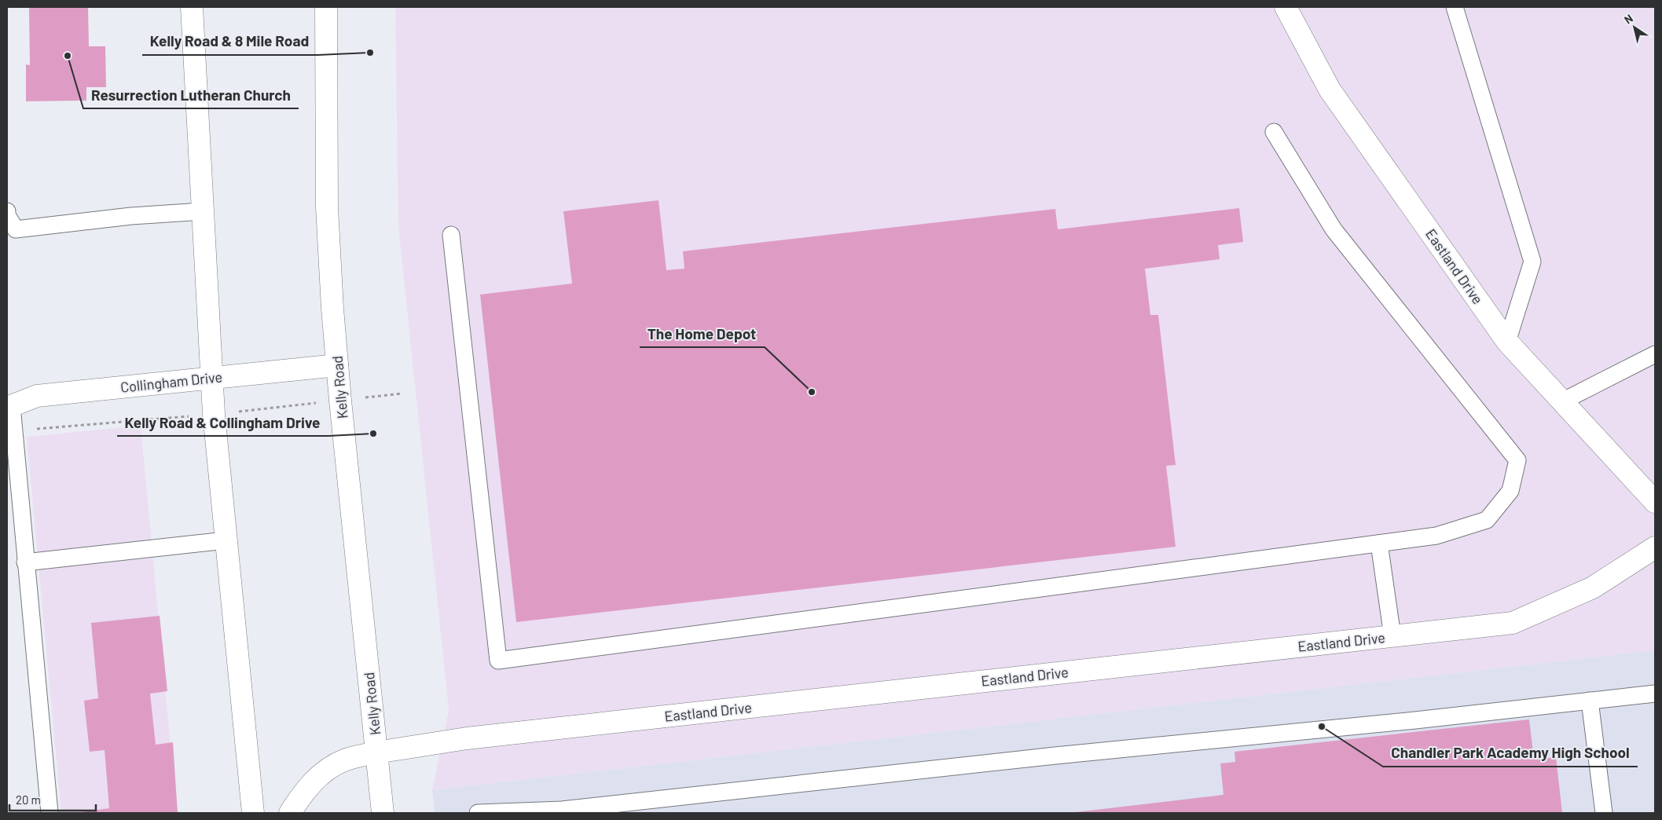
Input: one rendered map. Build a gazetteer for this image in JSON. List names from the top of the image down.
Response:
{
  "streets": {
    "street": ["Eastland Drive", "Collingham Drive", "Kelly Road"]
  },
  "crossings": [
    ["Eastland Drive", "Kelly Road"],
    ["Collingham Drive", "Kelly Road"]
  ],
  "places": [
    "Kelly Road & 8 Mile Road",
    "Resurrection Lutheran Church",
    "The Home Depot",
    "Kelly Road & Collingham Drive",
    "Chandler Park Academy High School"
  ],
  "scale_bar": "20 m",
  "north": "top left"
}
